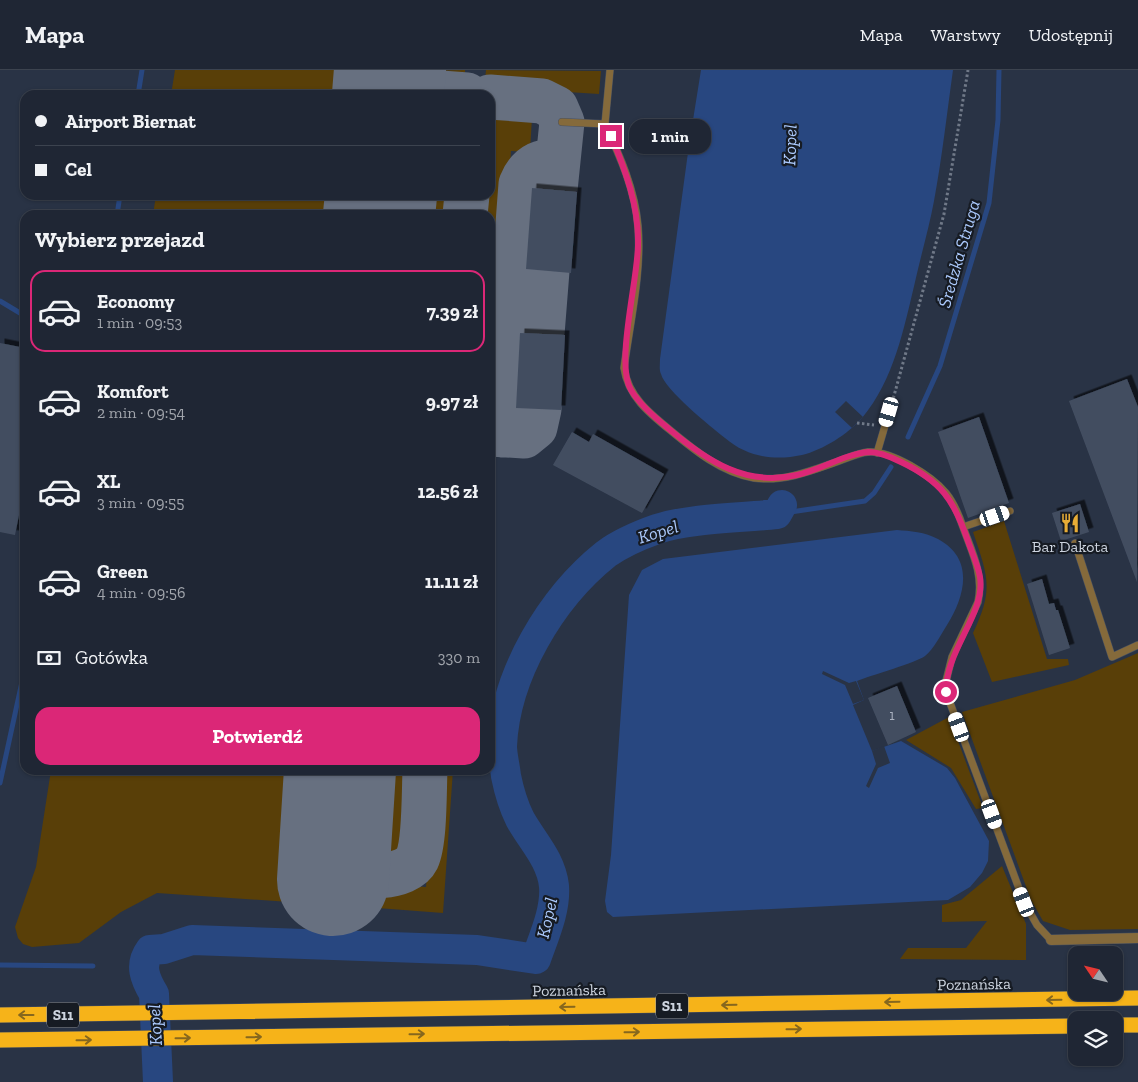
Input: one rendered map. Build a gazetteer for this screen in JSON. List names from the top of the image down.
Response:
{
  "streets": {
    "highway": ["Poznańska", "S11"]
  },
  "water": ["Kopel", "Średzka Struga"],
  "places": {
    "restaurant": ["Bar Dakota"]
  },
  "house_numbers": ["1"],
  "north": "top left",
  "page": {
    "header": "Mapa",
    "nav": ["Mapa", "Warstwy", "Udostępnij"],
    "banner": ["Airport Biernat", "Cel"],
    "bubble": "1 min",
    "heading": "Wybierz przejazd",
    "list": [
      {
        "name": "Economy",
        "note": "1 min · 09:53",
        "value": "7.39 zł"
      },
      {
        "name": "Komfort",
        "note": "2 min · 09:54",
        "value": "9.97 zł"
      },
      {
        "name": "XL",
        "note": "3 min · 09:55",
        "value": "12.56 zł"
      },
      {
        "name": "Green",
        "note": "4 min · 09:56",
        "value": "11.11 zł"
      }
    ],
    "pay": ["Gotówka", "330 m"],
    "buttons": "Potwierdź"
  }
}
